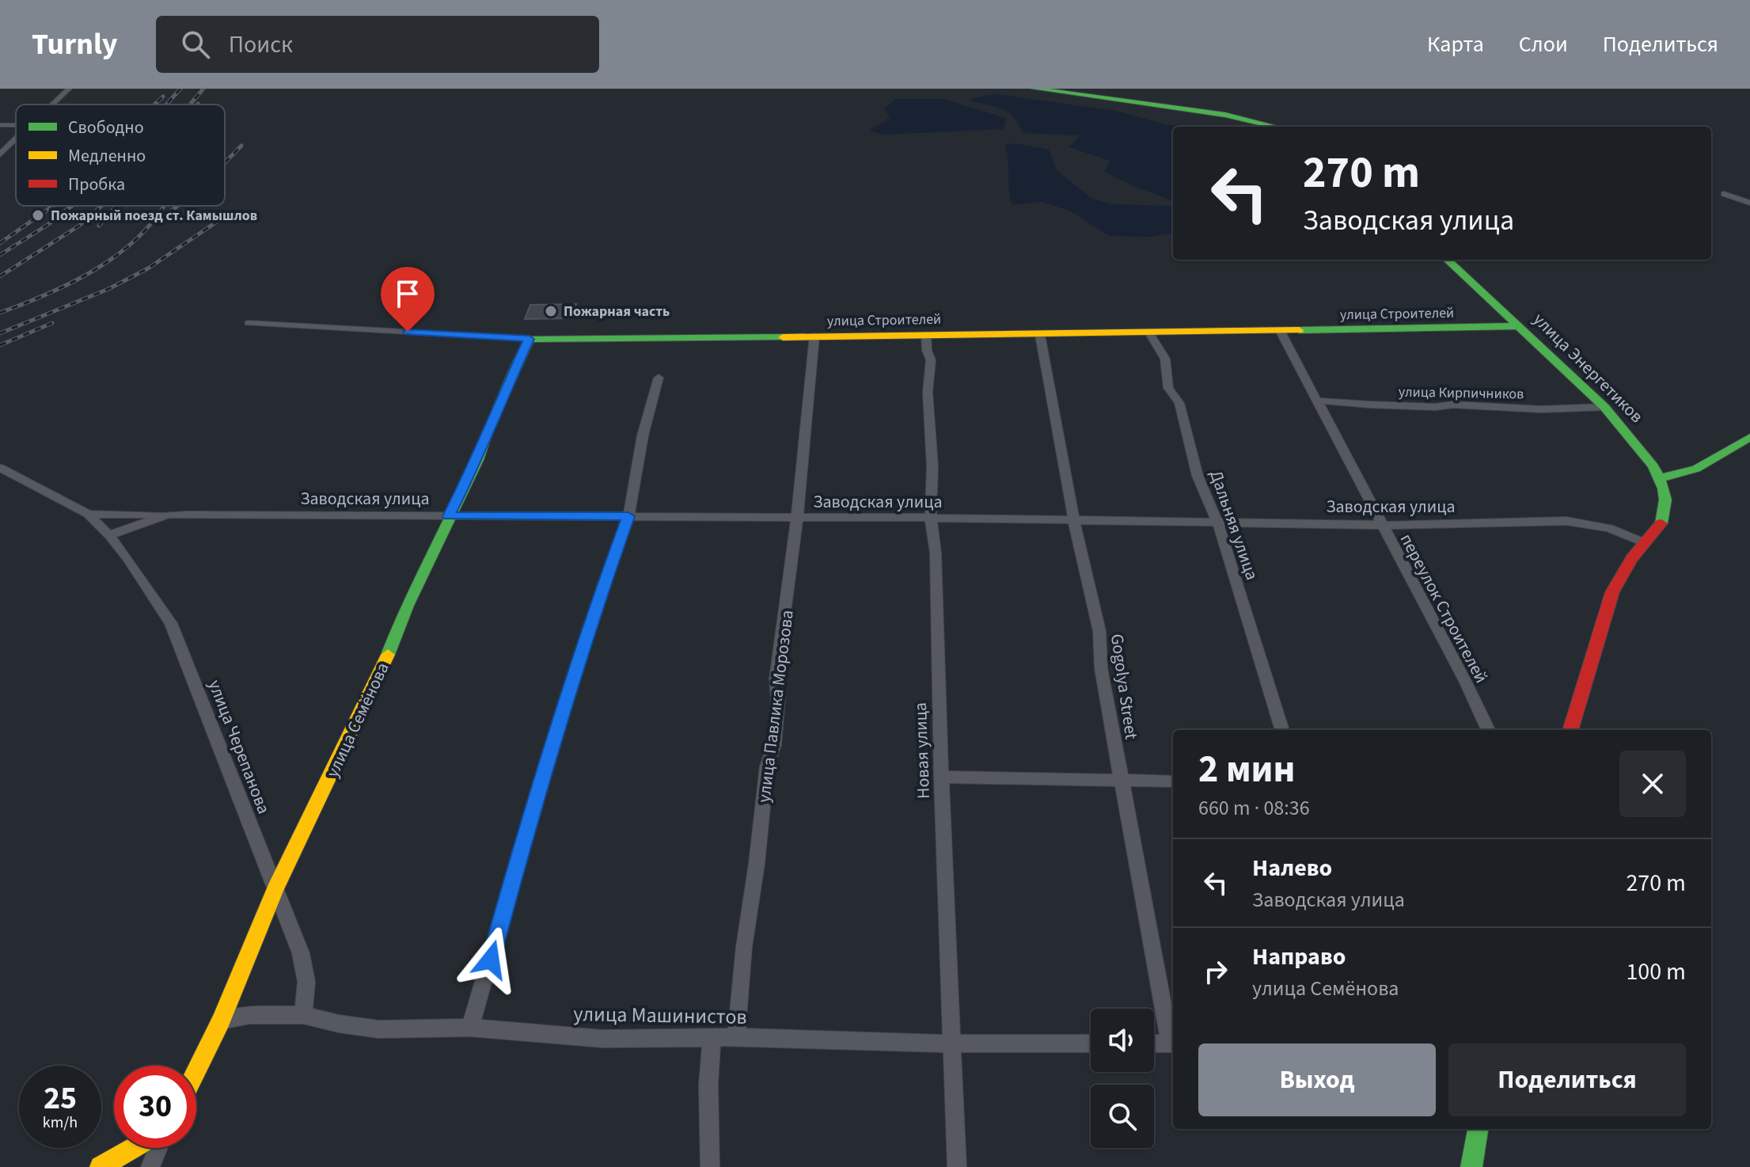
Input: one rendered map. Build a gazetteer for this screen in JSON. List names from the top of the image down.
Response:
{
  "streets": {
    "street": [
      "улица Строителей",
      "улица Энергетиков",
      "улица Кирпичников",
      "Заводская улица",
      "Дальняя улица",
      "переулок Строителей",
      "Gogolya Street",
      "улица Павлика Морозова",
      "улица Семёнова",
      "улица Черепанова",
      "Новая улица",
      "улица Машинистов"
    ]
  },
  "crossings": [
    ["улица Строителей", "улица Энергетиков"],
    ["улица Строителей", "Дальняя улица"],
    ["улица Строителей", "переулок Строителей"],
    ["улица Строителей", "Gogolya Street"],
    ["улица Строителей", "улица Павлика Морозова"],
    ["улица Строителей", "улица Семёнова"],
    ["улица Строителей", "Новая улица"],
    ["улица Энергетиков", "улица Кирпичников"],
    ["улица Энергетиков", "Заводская улица"],
    ["улица Кирпичников", "переулок Строителей"],
    ["Заводская улица", "Дальняя улица"],
    ["Заводская улица", "переулок Строителей"],
    ["Заводская улица", "Gogolya Street"],
    ["Заводская улица", "улица Павлика Морозова"],
    ["Заводская улица", "улица Семёнова"],
    ["Заводская улица", "улица Черепанова"],
    ["Заводская улица", "Новая улица"],
    ["улица Павлика Морозова", "улица Машинистов"],
    ["улица Семёнова", "улица Черепанова"],
    ["улица Семёнова", "улица Машинистов"],
    ["улица Черепанова", "улица Машинистов"],
    ["Новая улица", "улица Машинистов"]
  ],
  "places": ["Пожарный поезд ст. Камышлов", "Пожарная часть"],
  "legend": ["Свободно", "Медленно", "Пробка"],
  "page": {
    "header": "Turnly",
    "search": "Поиск",
    "nav": ["Карта", "Слои", "Поделиться"],
    "turn": ["270 m", "Заводская улица"],
    "heading": ["2 мин", "660 m · 08:36"],
    "list": [
      {
        "name": "Налево",
        "note": "Заводская улица",
        "value": "270 m"
      },
      {
        "name": "Направо",
        "note": "улица Семёнова",
        "value": "100 m"
      }
    ],
    "buttons": ["Выход", "Поделиться"],
    "speed": "25 km/h",
    "limit": "30"
  }
}
